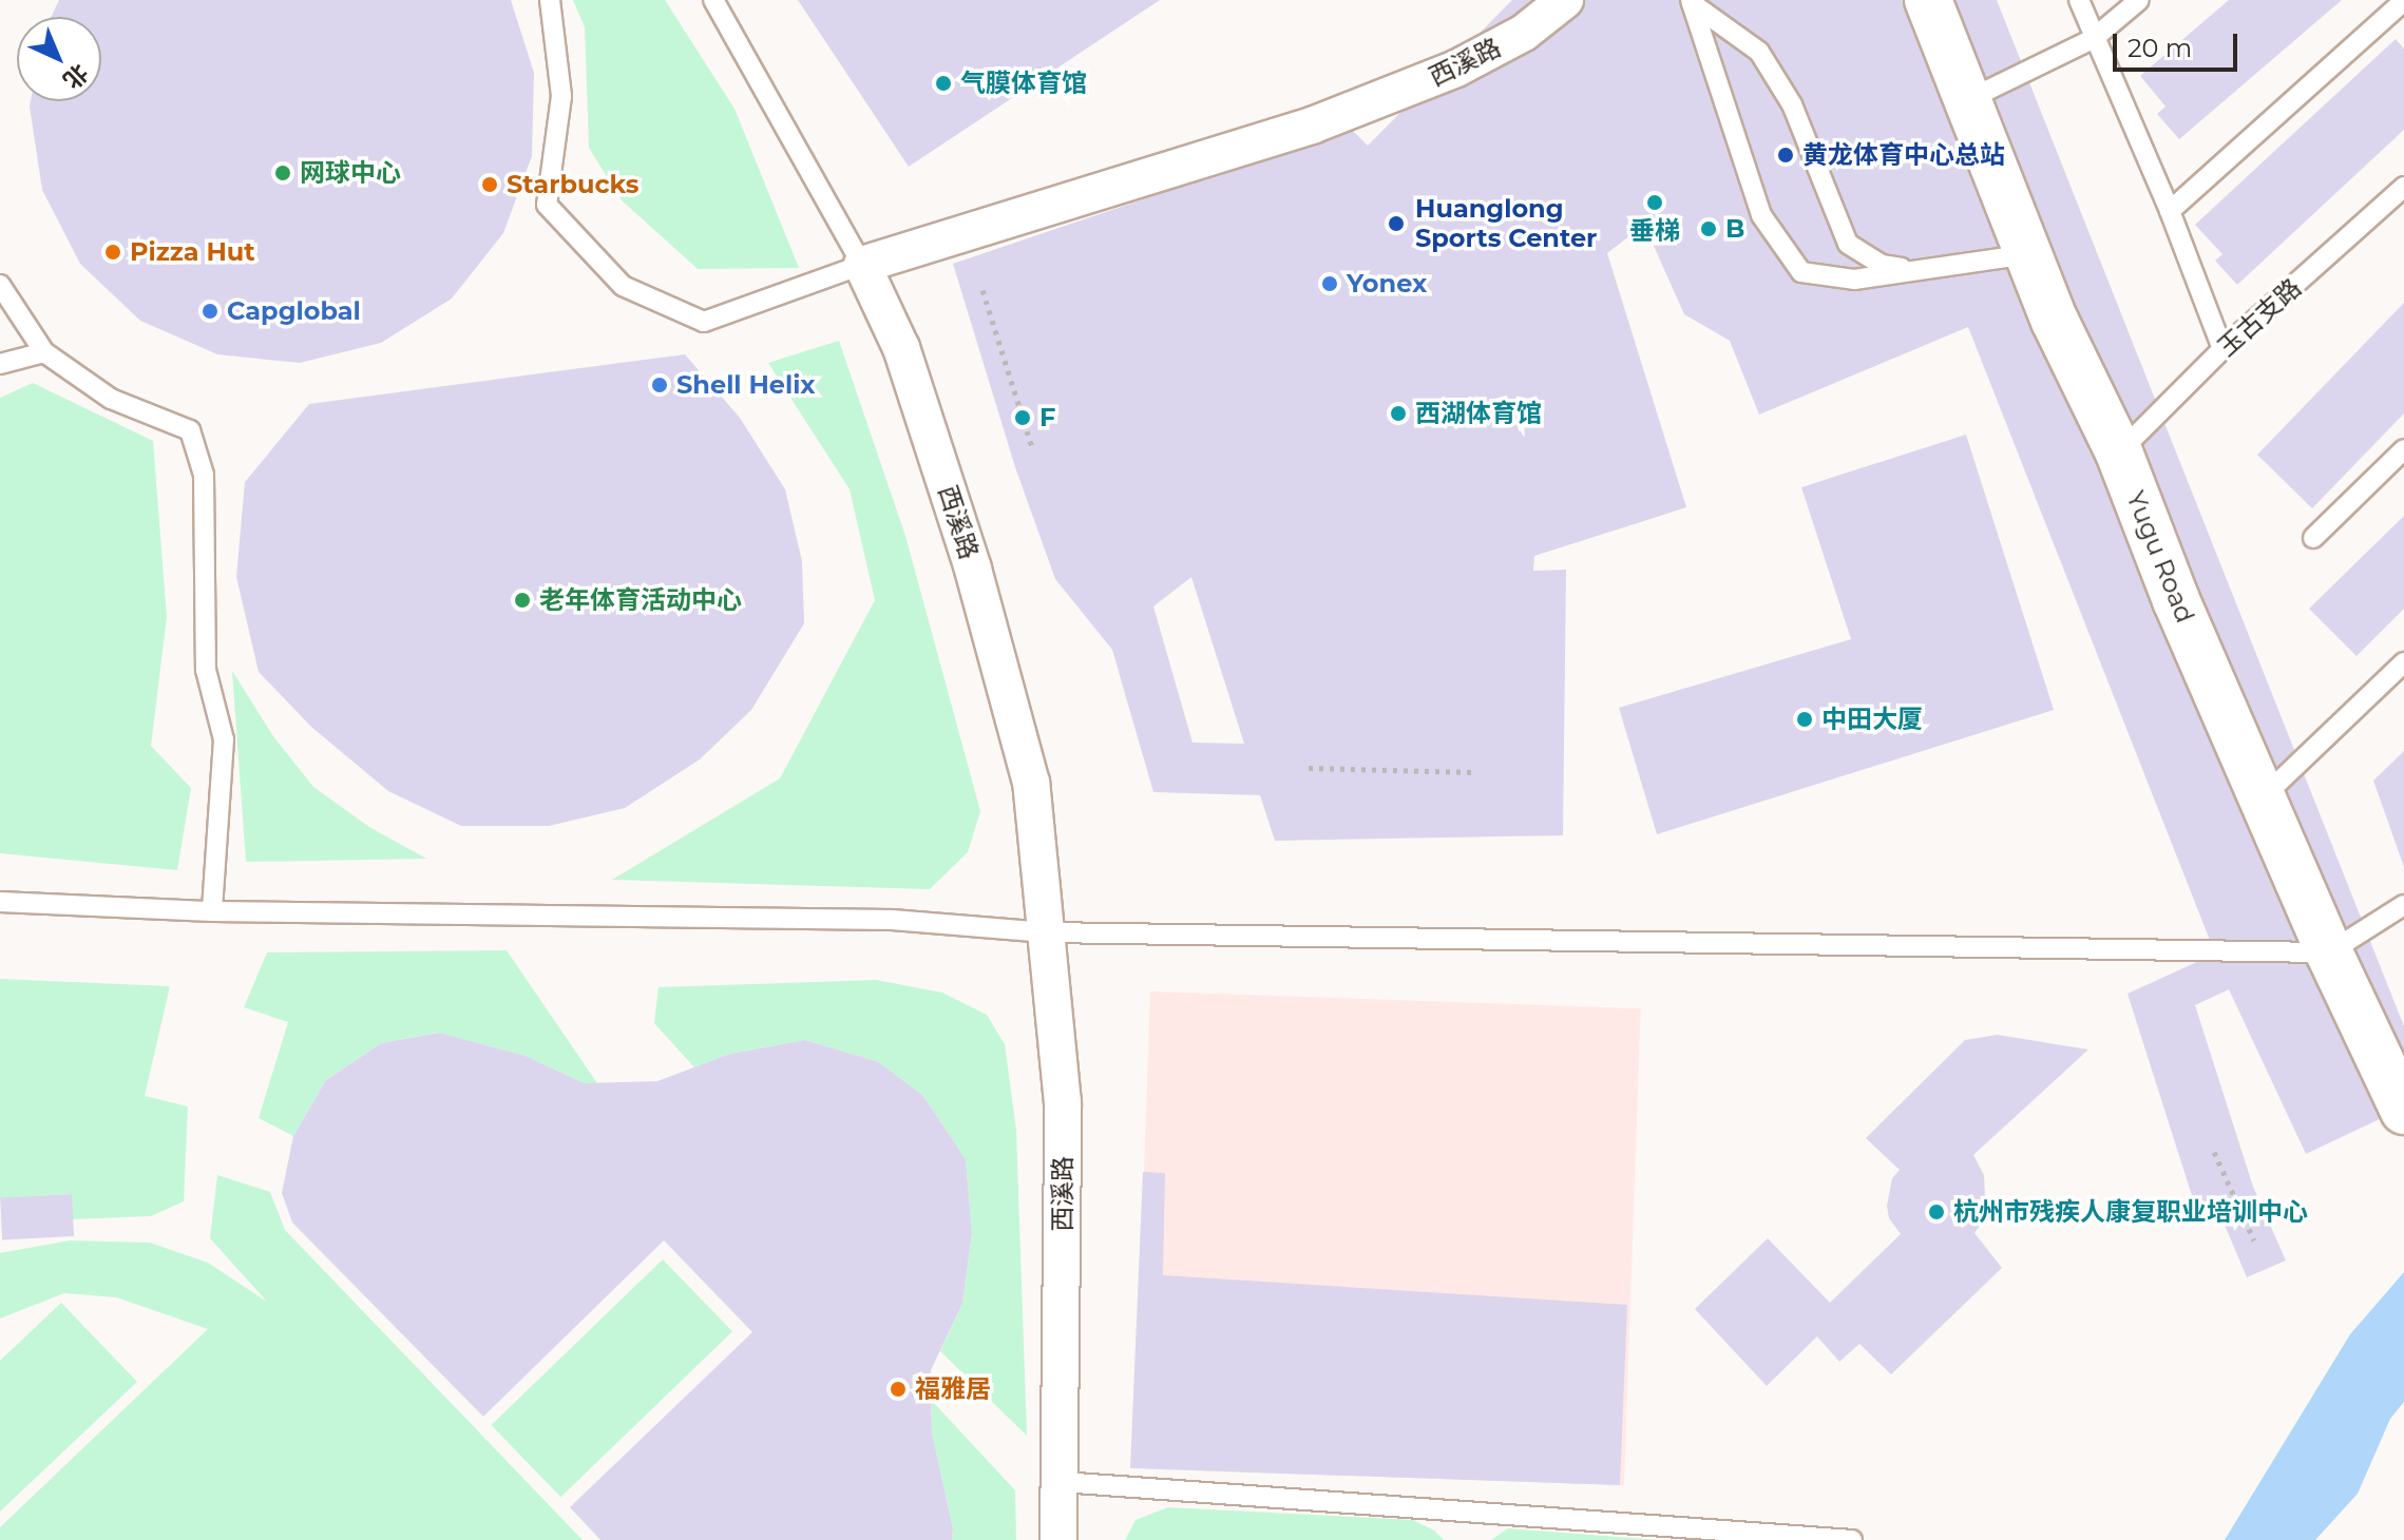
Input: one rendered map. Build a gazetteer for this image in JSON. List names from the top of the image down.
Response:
{
  "streets": {
    "main road": ["Yugu Road"],
    "street": ["西溪路"],
    "lane": ["玉古支路"]
  },
  "crossings": [
    ["玉古支路", "Yugu Road"]
  ],
  "places": [
    "气膜体育馆",
    "黄龙体育中心总站",
    "网球中心",
    "Starbucks",
    "垂梯",
    "Huanglong Sports Center",
    "B",
    "Pizza Hut",
    "Yonex",
    "Capglobal",
    "Shell Helix",
    "西湖体育馆",
    "F",
    "老年体育活动中心",
    "中田大厦",
    "杭州市残疾人康复职业培训中心",
    "福雅居"
  ],
  "scale_bar": "20 m",
  "north": "bottom right"
}
